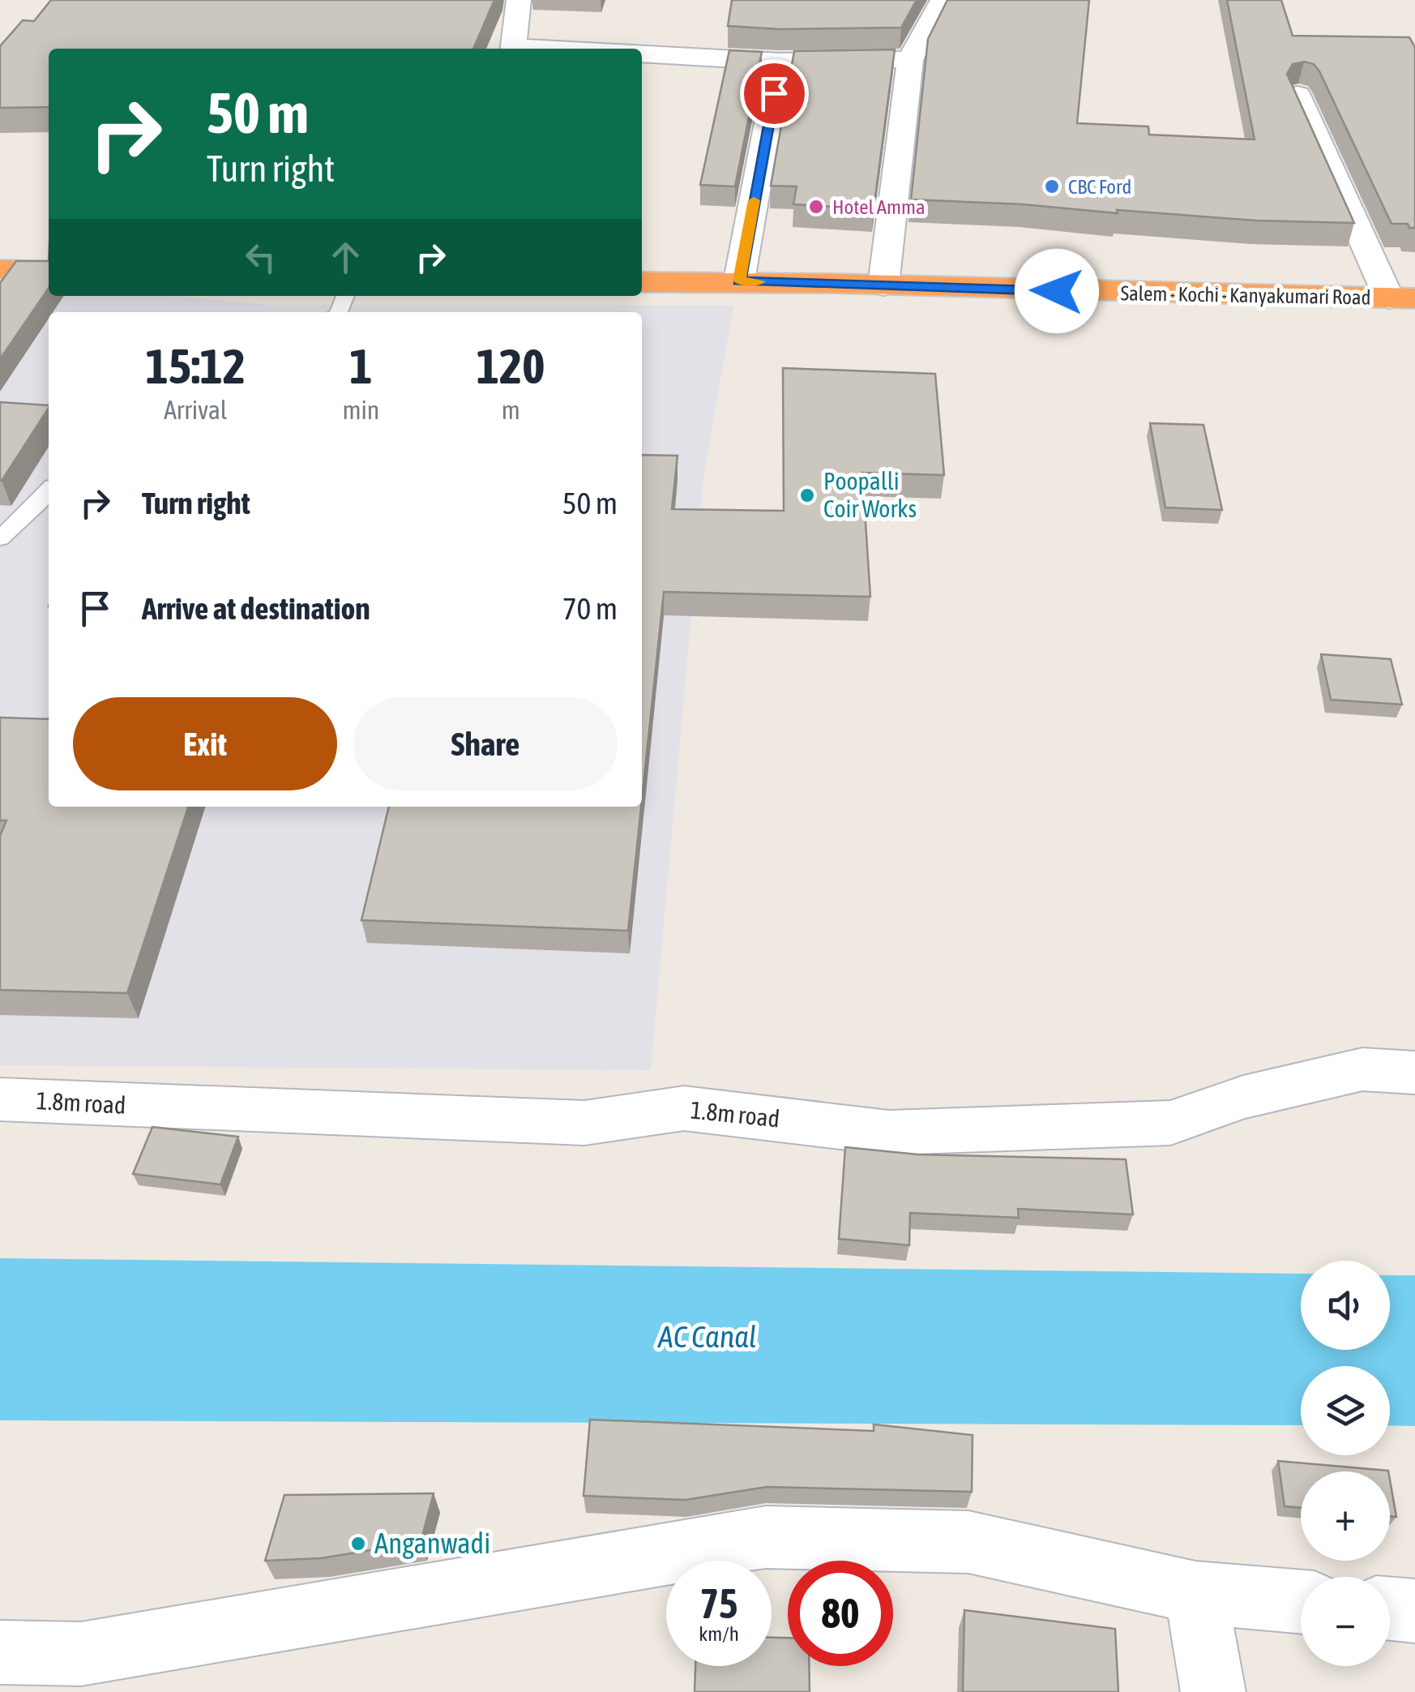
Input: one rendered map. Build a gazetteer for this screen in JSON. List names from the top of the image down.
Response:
{
  "streets": {
    "highway": ["Salem - Kochi - Kanyakumari Road"],
    "street": ["1.8m road"]
  },
  "water": ["AC Canal"],
  "places": [
    "CBC Ford",
    "Hotel Amma",
    "Poopalli Coir Works",
    "Anganwadi"
  ],
  "page": {
    "turn": ["50 m", "Turn right"],
    "eta": [
      "15:12",
      "Arrival",
      "1",
      "min",
      "120",
      "m"
    ],
    "list": [
      {
        "name": "Turn right",
        "value": "50 m"
      },
      {
        "name": "Arrive at destination",
        "value": "70 m"
      }
    ],
    "buttons": ["Exit", "Share"],
    "map_buttons": ["+", "−"],
    "speed": "75 km/h",
    "limit": "80"
  }
}
